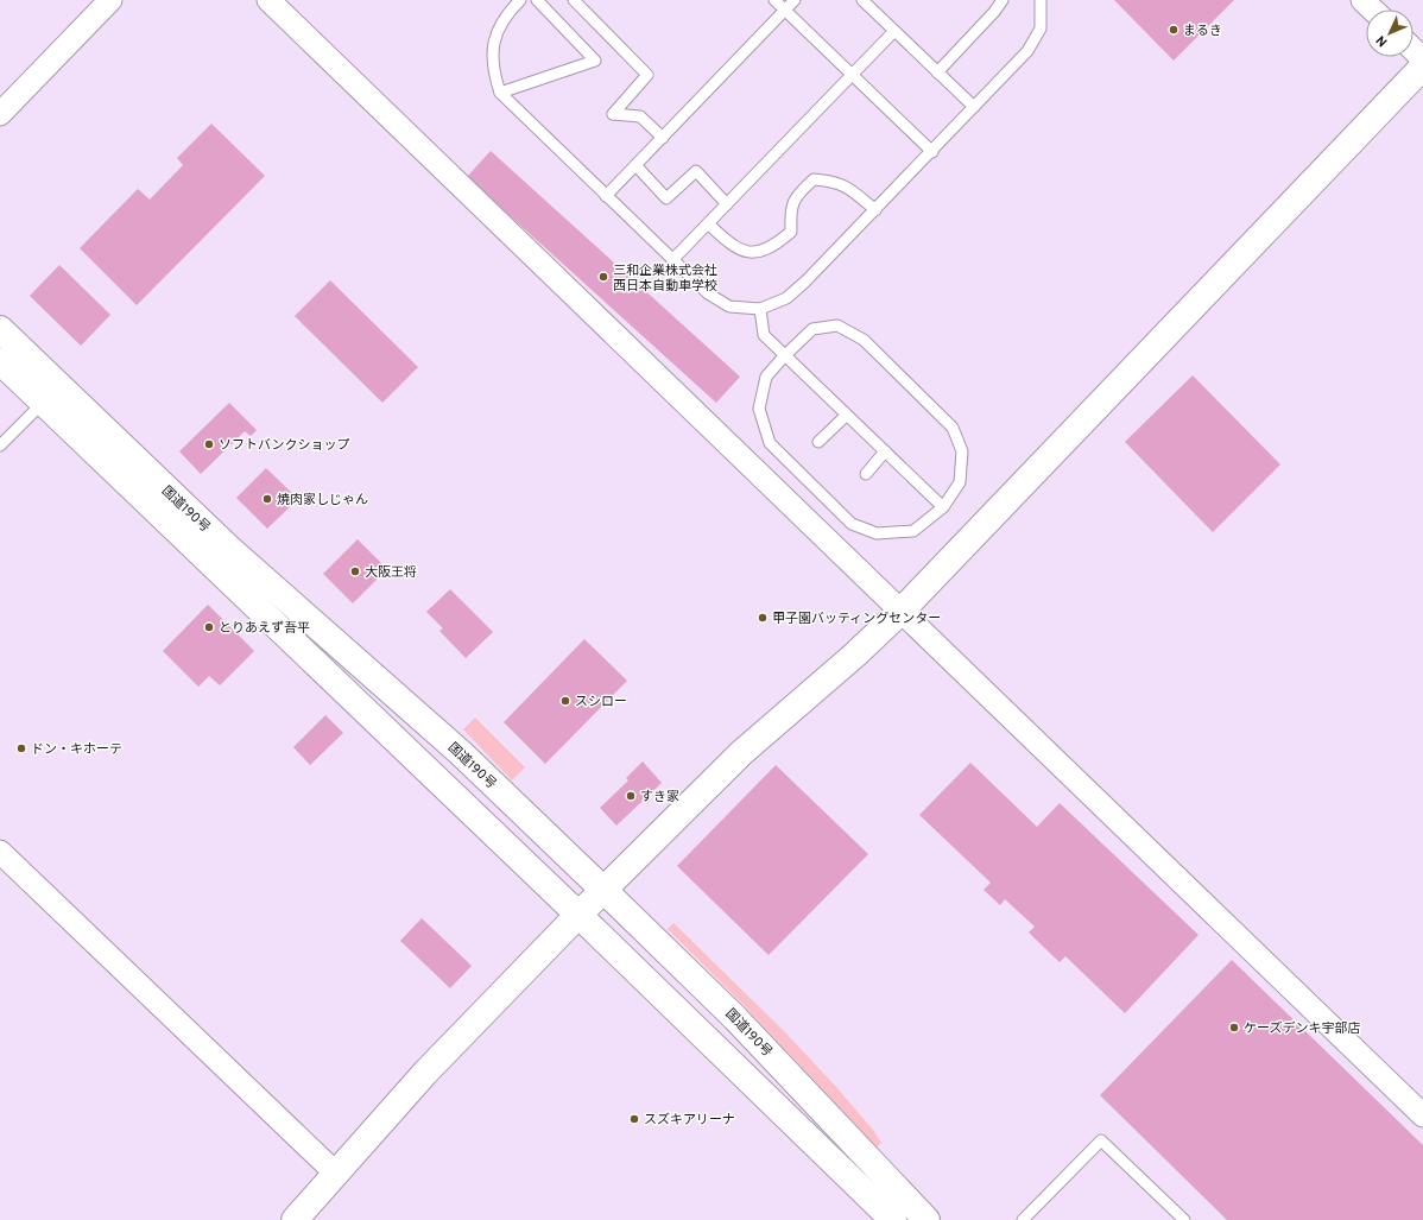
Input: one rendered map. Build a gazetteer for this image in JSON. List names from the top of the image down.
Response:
{
  "streets": {
    "main road": ["国道190号"]
  },
  "places": [
    "まるき",
    "三和企業株式会社 西日本自動車学校",
    "ソフトバンクショップ",
    "焼肉家しじゃん",
    "大阪王将",
    "甲子園バッティングセンター",
    "とりあえず吾平",
    "スシロー",
    "ドン・キホーテ",
    "すき家",
    "ケーズデンキ宇部店",
    "スズキアリーナ"
  ],
  "north": "bottom left"
}
